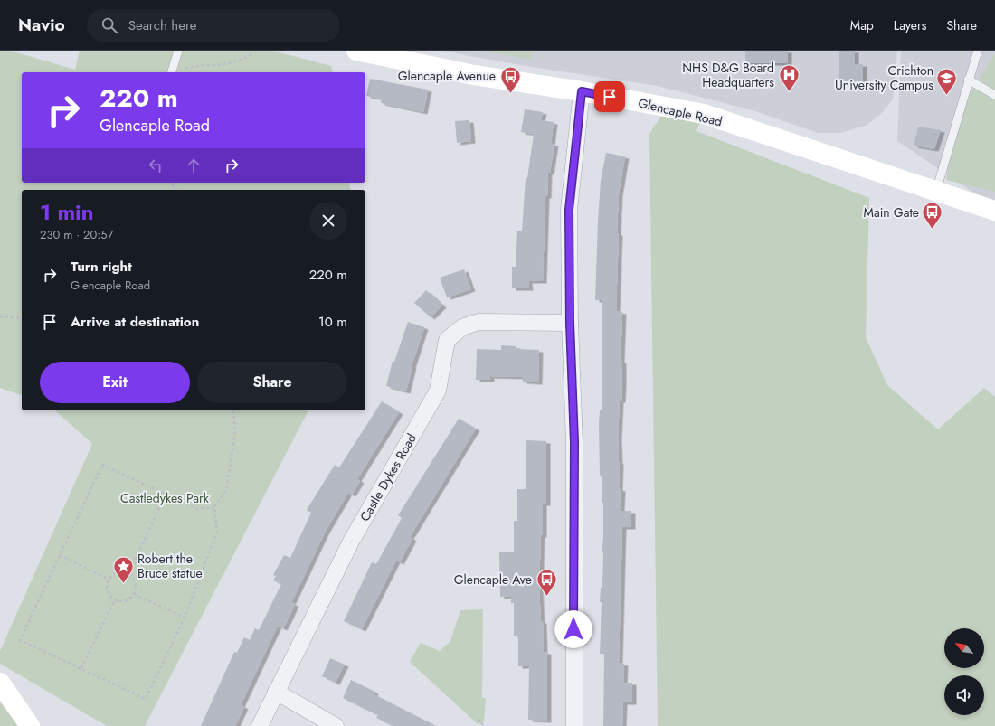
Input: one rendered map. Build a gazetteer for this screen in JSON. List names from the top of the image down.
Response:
{
  "streets": {
    "main road": ["Glencaple Road"],
    "street": ["Castle Dykes Road"]
  },
  "parks": ["Castledykes Park"],
  "places": {
    "hospital": ["NHS D&G Board Headquarters"],
    "bus stop": ["Glencaple Avenue", "Main Gate", "Glencaple Ave"],
    "school or university": ["Crichton University Campus"],
    "place": ["Robert the Bruce statue"]
  },
  "north": "top left",
  "page": {
    "header": "Navio",
    "search": "Search here",
    "nav": ["Map", "Layers", "Share"],
    "turn": ["220 m", "Glencaple Road"],
    "heading": ["1 min", "230 m · 20:57"],
    "list": [
      {
        "name": "Turn right",
        "note": "Glencaple Road",
        "value": "220 m"
      },
      {
        "name": "Arrive at destination",
        "value": "10 m"
      }
    ],
    "buttons": ["Exit", "Share"]
  }
}
